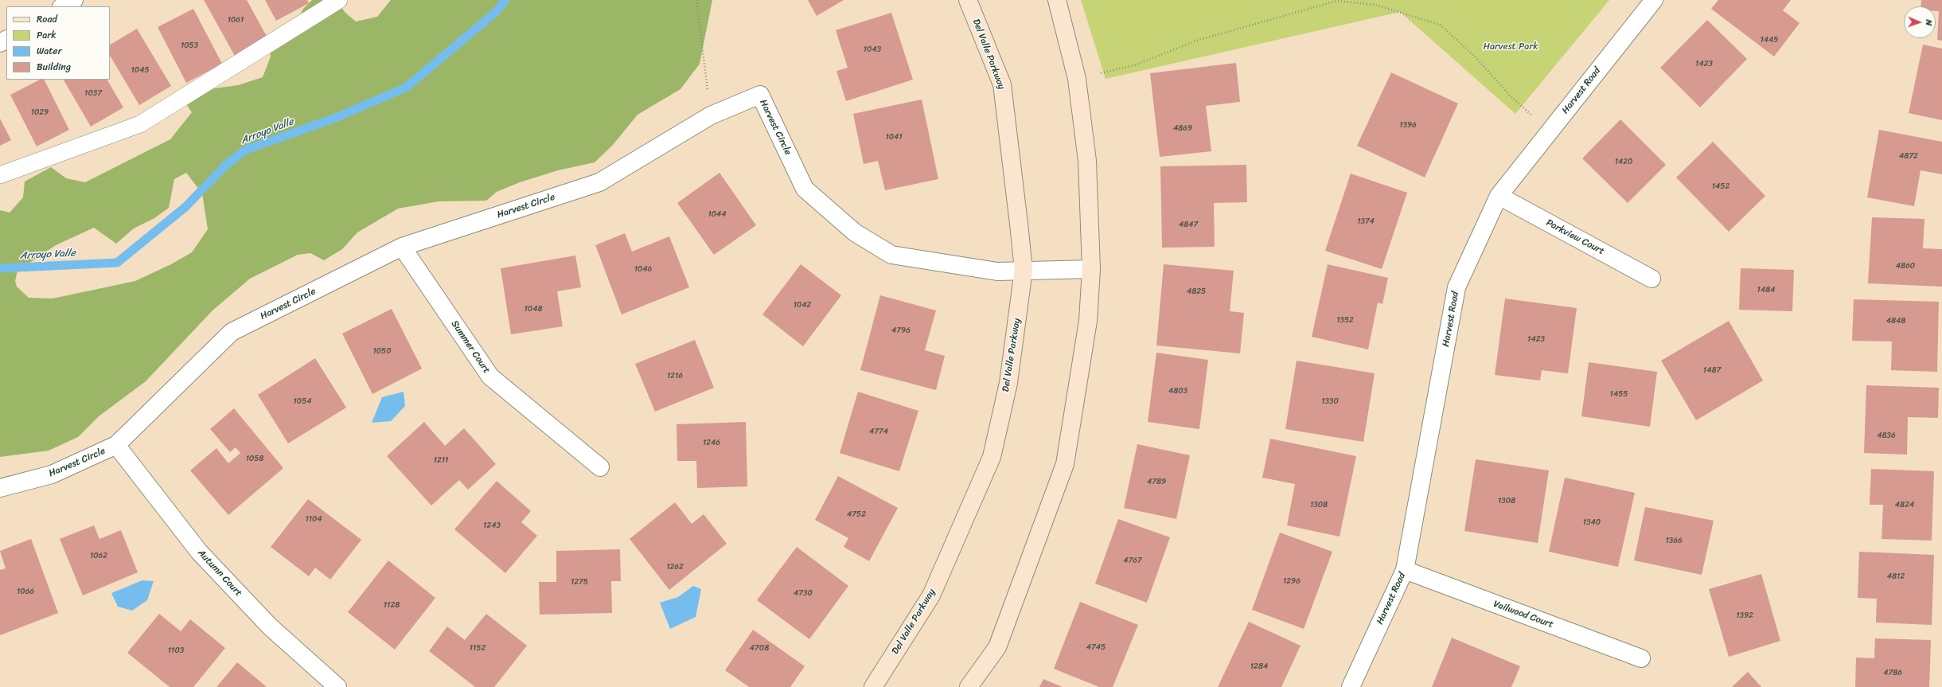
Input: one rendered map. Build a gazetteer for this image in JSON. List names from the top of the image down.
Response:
{
  "streets": {
    "main road": ["Del Valle Parkway"],
    "street": [
      "Harvest Road",
      "Harvest Circle",
      "Parkview Court",
      "Summer Court",
      "Autumn Court",
      "Vailwood Court"
    ]
  },
  "crossings": [
    ["Del Valle Parkway", "Harvest Circle"],
    ["Harvest Road", "Parkview Court"],
    ["Harvest Road", "Vailwood Court"],
    ["Harvest Circle", "Summer Court"],
    ["Harvest Circle", "Autumn Court"]
  ],
  "water": ["Arroyo Valle"],
  "parks": ["Harvest Park"],
  "house_numbers": [
    "1061",
    "1445",
    "1053",
    "1043",
    "1423",
    "1045",
    "1037",
    "1029",
    "1396",
    "4869",
    "1041",
    "4872",
    "1420",
    "1452",
    "1044",
    "1374",
    "4847",
    "4860",
    "1046",
    "1484",
    "4825",
    "1042",
    "1048",
    "1352",
    "4848",
    "4796",
    "1423",
    "1050",
    "1487",
    "1216",
    "4803",
    "1455",
    "1054",
    "1330",
    "4774",
    "4836",
    "1246",
    "1058",
    "1211",
    "4789",
    "1308",
    "1308",
    "4824",
    "4752",
    "1104",
    "1340",
    "1243",
    "1366",
    "1062",
    "4767",
    "1262",
    "4812",
    "1296",
    "1275",
    "1066",
    "4730",
    "1128",
    "1392",
    "4745",
    "1152",
    "4708",
    "1103",
    "1284",
    "4786"
  ],
  "legend": [
    "Road",
    "Park",
    "Water",
    "Building"
  ],
  "north": "right"
}
